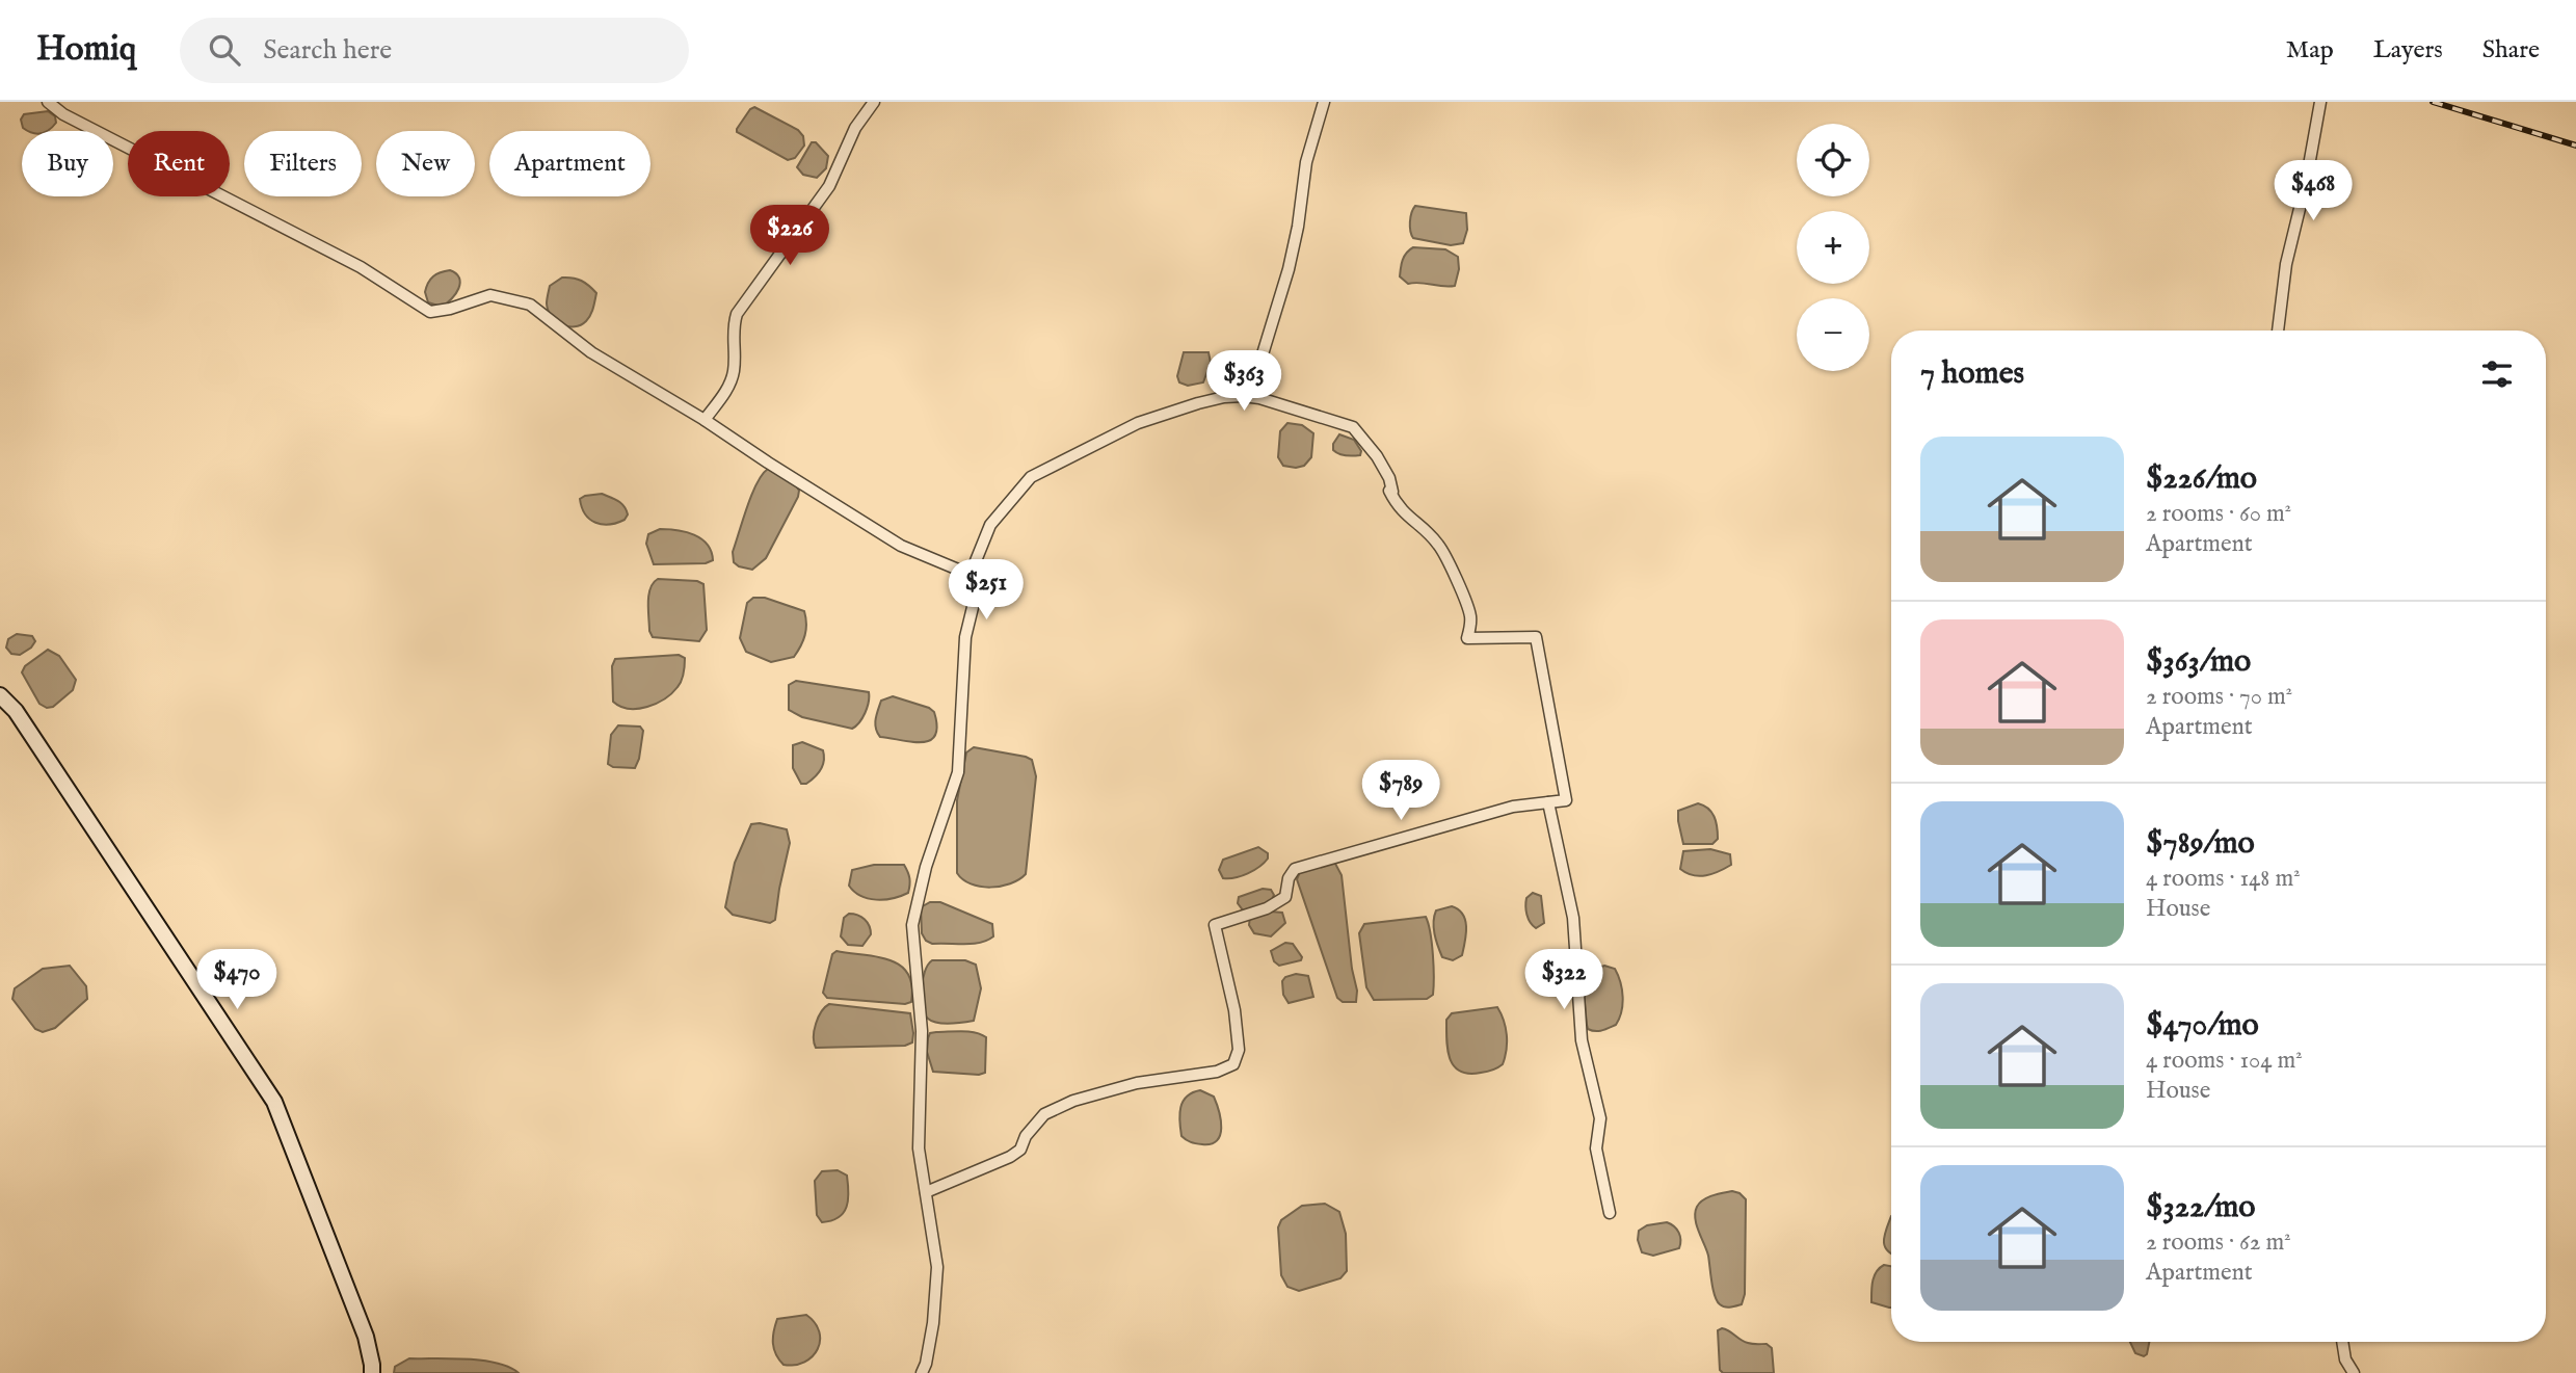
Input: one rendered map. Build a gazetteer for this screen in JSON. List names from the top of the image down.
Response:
{
  "page": {
    "header": "Homiq",
    "search": "Search here",
    "nav": ["Map", "Layers", "Share"],
    "map_buttons": ["+", "−"],
    "chip": [
      "Buy",
      "Rent",
      "Filters",
      "New",
      "Apartment"
    ],
    "price": [
      "$468",
      "$226",
      "$363",
      "$251",
      "$789",
      "$470",
      "$322"
    ],
    "heading": "7 homes",
    "list": [
      {
        "name": "$226/mo",
        "note": "2 rooms · 60 m² · Apartment"
      },
      {
        "name": "$363/mo",
        "note": "2 rooms · 70 m² · Apartment"
      },
      {
        "name": "$789/mo",
        "note": "4 rooms · 148 m² · House"
      },
      {
        "name": "$470/mo",
        "note": "4 rooms · 104 m² · House"
      },
      {
        "name": "$322/mo",
        "note": "2 rooms · 62 m² · Apartment"
      }
    ]
  }
}
